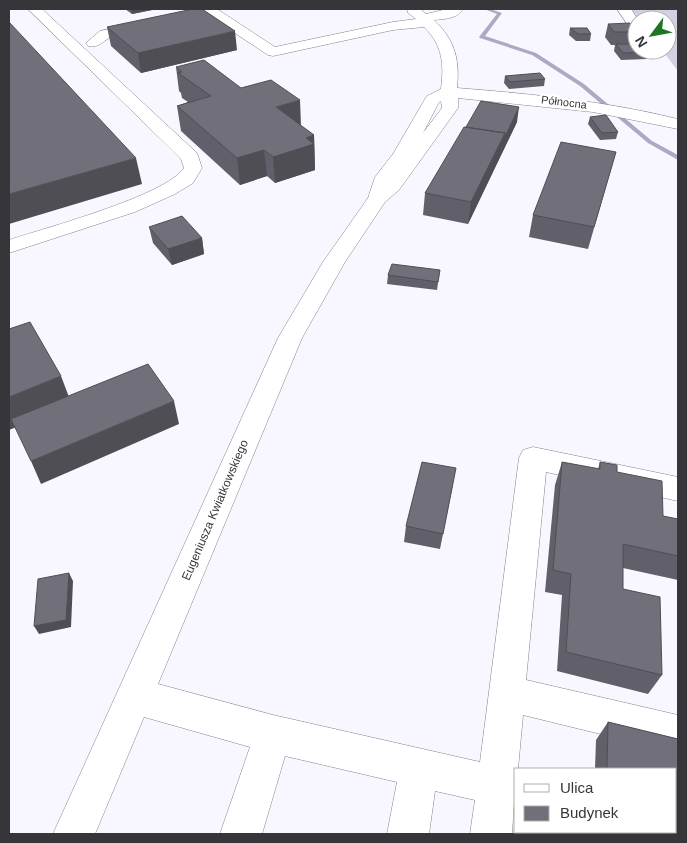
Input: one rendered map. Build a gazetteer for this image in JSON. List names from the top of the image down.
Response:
{
  "streets": {
    "street": ["Północna", "Eugeniusza Kwiatkowskiego"]
  },
  "crossings": [
    ["Północna", "Eugeniusza Kwiatkowskiego"]
  ],
  "legend": ["Ulica", "Budynek"],
  "north": "bottom left"
}
